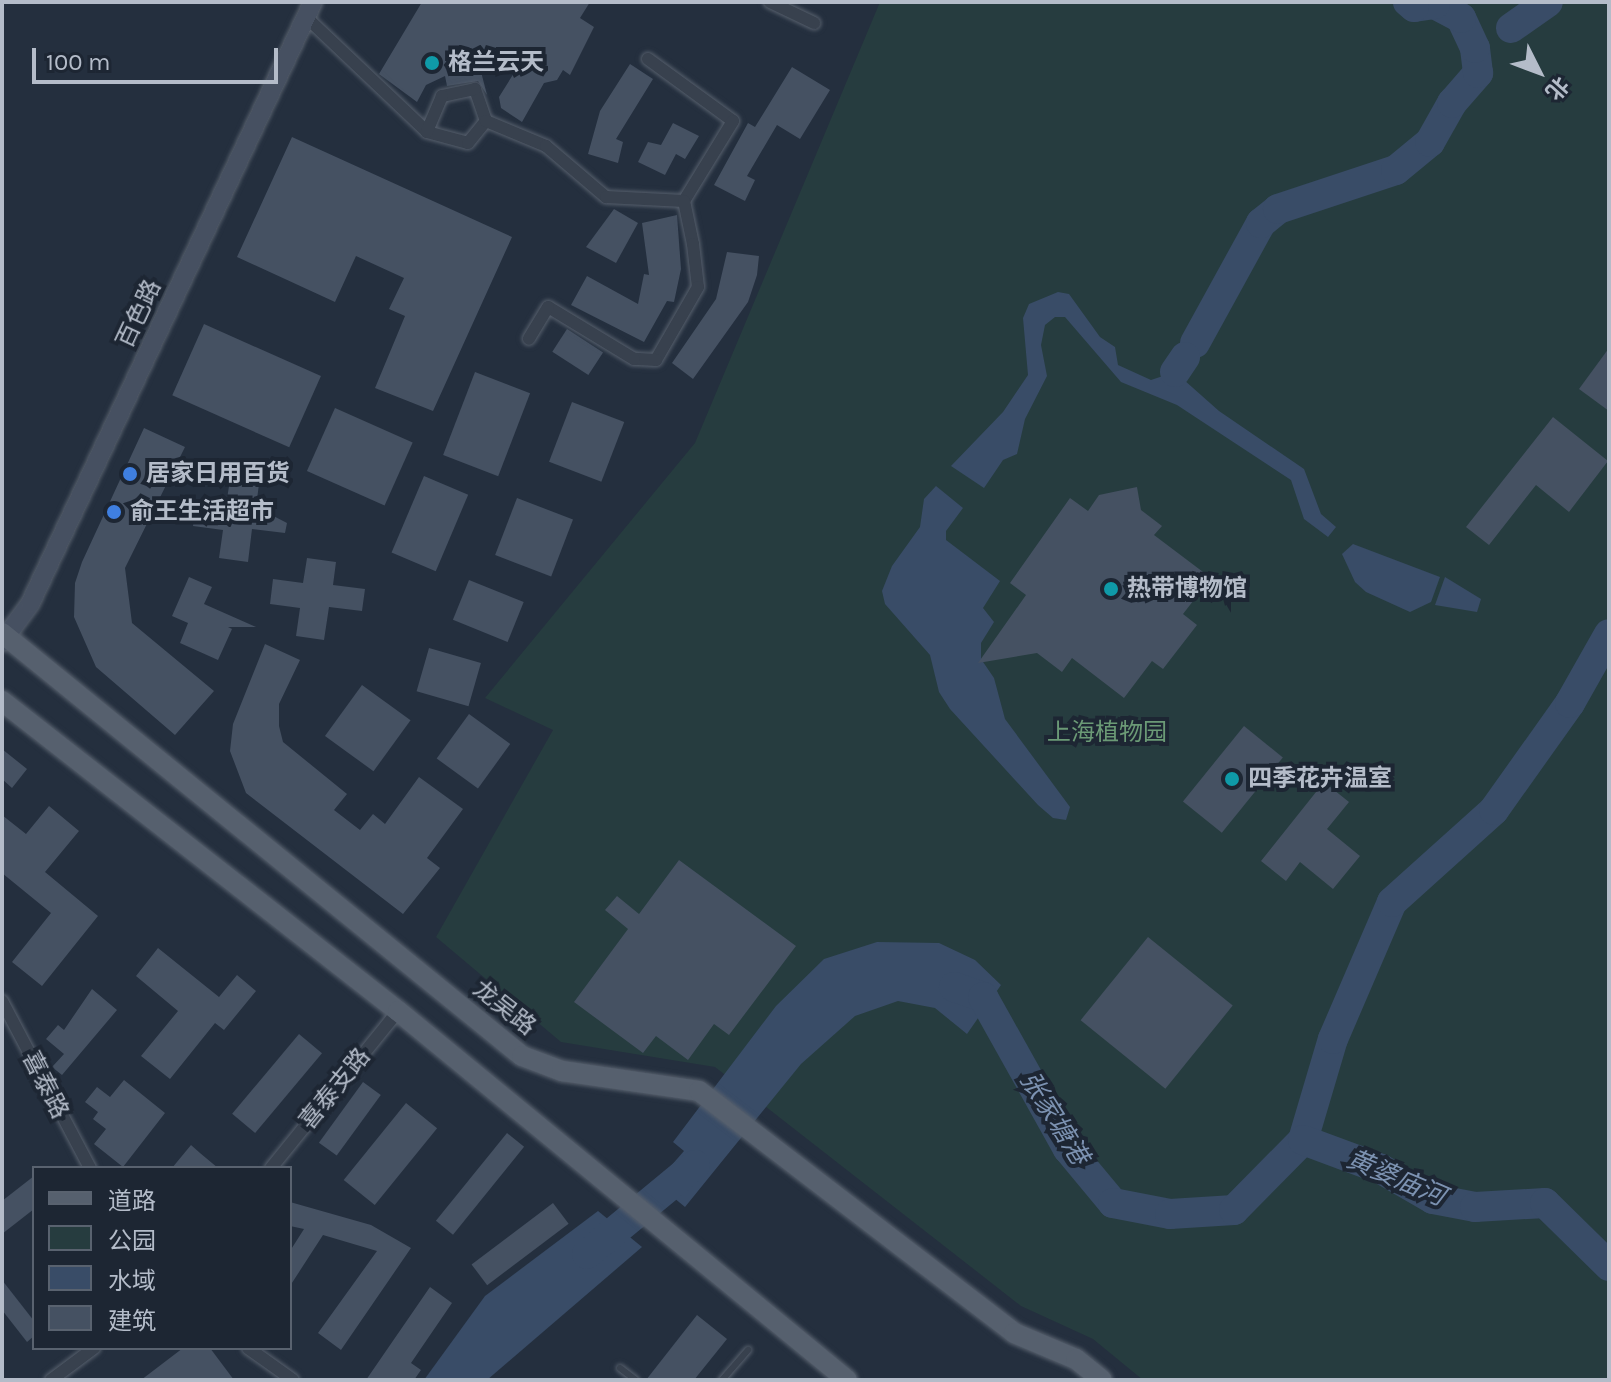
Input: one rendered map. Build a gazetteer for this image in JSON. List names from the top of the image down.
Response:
{
  "streets": {
    "main road": ["龙吴路"],
    "street": ["百色路", "喜泰路", "喜泰支路"]
  },
  "crossings": [
    ["百色路", "龙吴路"]
  ],
  "water": ["张家塘港", "黄婆庙河"],
  "parks": ["上海植物园"],
  "places": [
    "格兰云天",
    "居家日用百货",
    "俞王生活超市",
    "热带博物馆",
    "四季花卉温室"
  ],
  "legend": [
    "道路",
    "公园",
    "水域",
    "建筑"
  ],
  "scale_bar": "100 m",
  "north": "bottom right"
}
